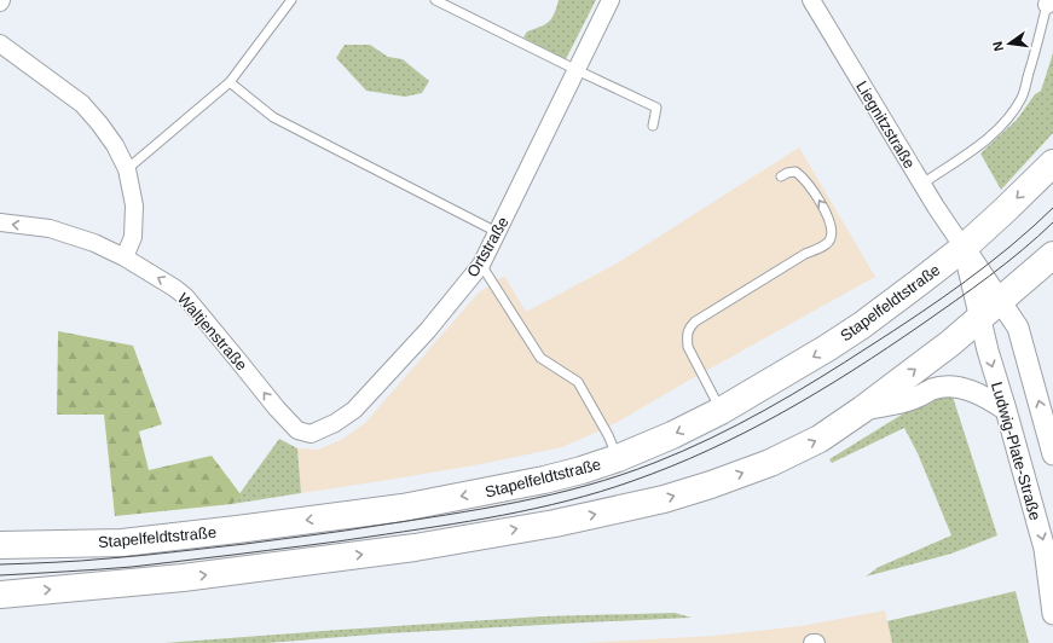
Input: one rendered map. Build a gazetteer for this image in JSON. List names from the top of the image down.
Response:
{
  "streets": {
    "main road": ["Stapelfeldtstraße"],
    "street": [
      "Liegnitzstraße",
      "Ortstraße",
      "Waltjenstraße",
      "Ludwig-Plate-Straße"
    ]
  },
  "crossings": [
    ["Liegnitzstraße", "Stapelfeldtstraße"],
    ["Liegnitzstraße", "Ludwig-Plate-Straße"],
    ["Ortstraße", "Waltjenstraße"],
    ["Stapelfeldtstraße", "Ludwig-Plate-Straße"]
  ],
  "north": "left"
}
